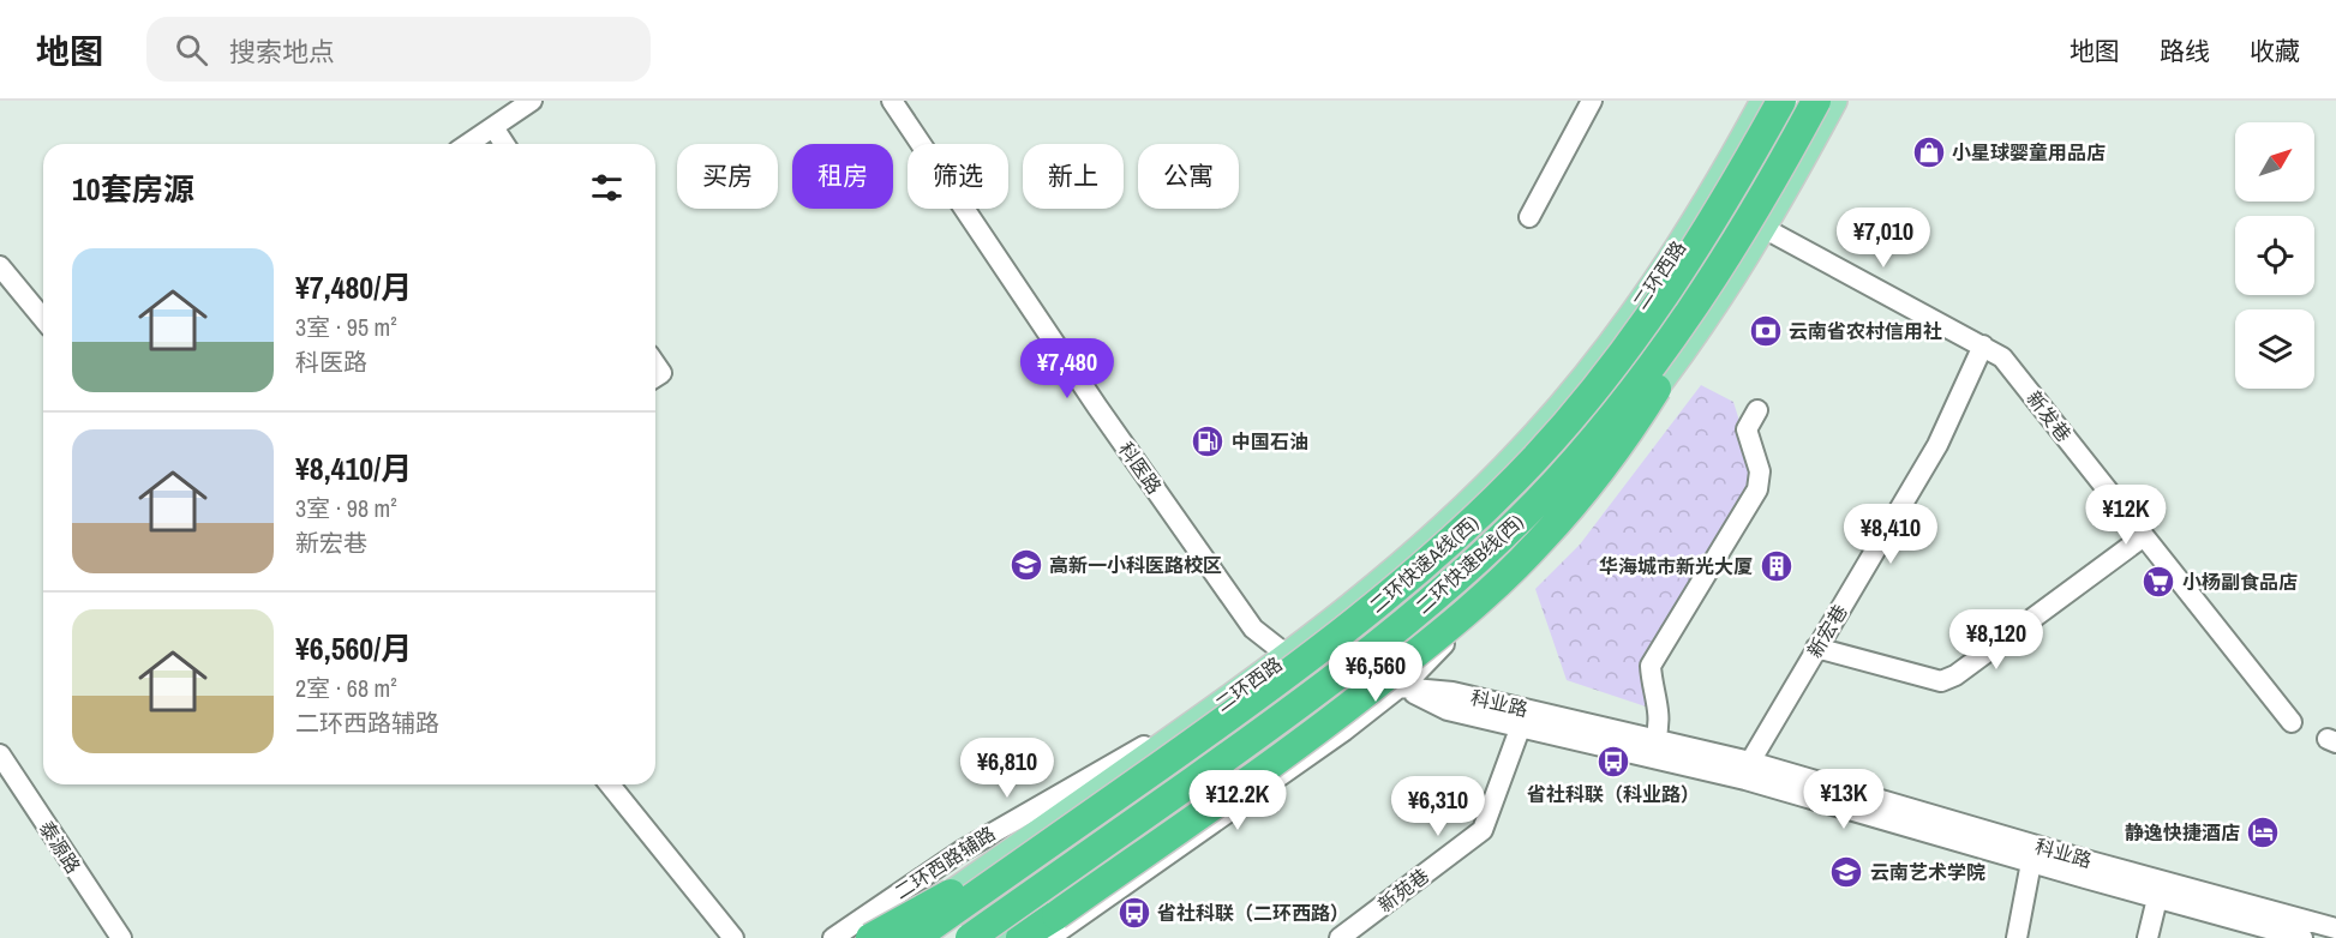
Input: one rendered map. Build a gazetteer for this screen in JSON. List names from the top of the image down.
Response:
{
  "streets": {
    "highway": ["二环快速A线(西)", "二环快速B线(西)"],
    "main road": ["二环西路"],
    "street": [
      "新发巷",
      "科医路",
      "新宏巷",
      "科业路",
      "泰源路",
      "二环西路辅路",
      "新苑巷"
    ]
  },
  "crossings": [
    ["二环西路", "科医路"],
    ["二环西路", "二环西路辅路"],
    ["新发巷", "新宏巷"],
    ["科医路", "科业路"],
    ["新宏巷", "科业路"],
    ["科业路", "新苑巷"]
  ],
  "places": {
    "shop": ["小星球婴童用品店"],
    "bank": ["云南省农村信用社"],
    "fuel station": ["中国石油"],
    "school or university": ["高新一小科医路校区", "云南艺术学院"],
    "building": ["华海城市新光大厦"],
    "supermarket": ["小杨副食品店"],
    "bus stop": ["省社科联（科业路）", "省社科联（二环西路）"],
    "hotel": ["静逸快捷酒店"]
  },
  "north": "top right",
  "page": {
    "header": "地图",
    "search": "搜索地点",
    "nav": ["地图", "路线", "收藏"],
    "chip": [
      "买房",
      "租房",
      "筛选",
      "新上",
      "公寓"
    ],
    "heading": "10套房源",
    "price": [
      "¥7,010",
      "¥7,480",
      "¥12K",
      "¥8,410",
      "¥8,120",
      "¥6,560",
      "¥6,810",
      "¥13K",
      "¥12.2K",
      "¥6,310"
    ],
    "list": [
      {
        "name": "¥7,480/月",
        "note": "3室 · 95 m² · 科医路"
      },
      {
        "name": "¥8,410/月",
        "note": "3室 · 98 m² · 新宏巷"
      },
      {
        "name": "¥6,560/月",
        "note": "2室 · 68 m² · 二环西路辅路"
      }
    ]
  }
}
